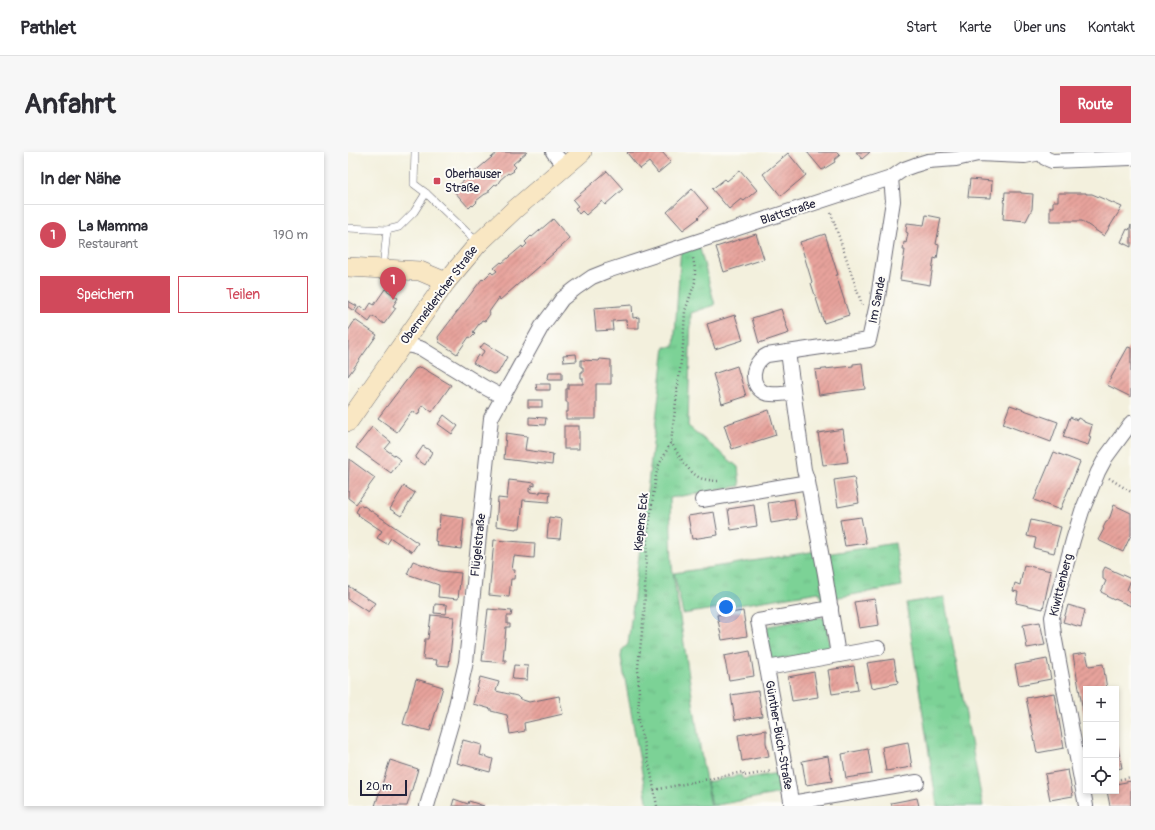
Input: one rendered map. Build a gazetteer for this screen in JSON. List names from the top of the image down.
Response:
{
  "streets": {
    "main road": ["Obermeidericher Straße"],
    "street": [
      "Blattstraße",
      "Im Sande",
      "Flügelstraße",
      "Kiwittenberg",
      "Günther-Büch-Straße"
    ],
    "path": ["Kiepens Eck"]
  },
  "crossings": [
    ["Blattstraße", "Im Sande"],
    ["Blattstraße", "Kiepens Eck"],
    ["Blattstraße", "Flügelstraße"]
  ],
  "places": {
    "transit": ["Oberhauser Straße"]
  },
  "scale_bar": "20 m",
  "page": {
    "header": "Pathlet",
    "nav": [
      "Start",
      "Karte",
      "Über uns",
      "Kontakt"
    ],
    "buttons": [
      "Route",
      ["Speichern", "Teilen"]
    ],
    "title": "Anfahrt",
    "heading": "In der Nähe",
    "list": [
      {
        "mark": "1",
        "name": "La Mamma",
        "note": "Restaurant",
        "value": "190 m"
      }
    ],
    "pins": "1",
    "map_buttons": ["+", "−"],
    "scale": "20 m"
  }
}
